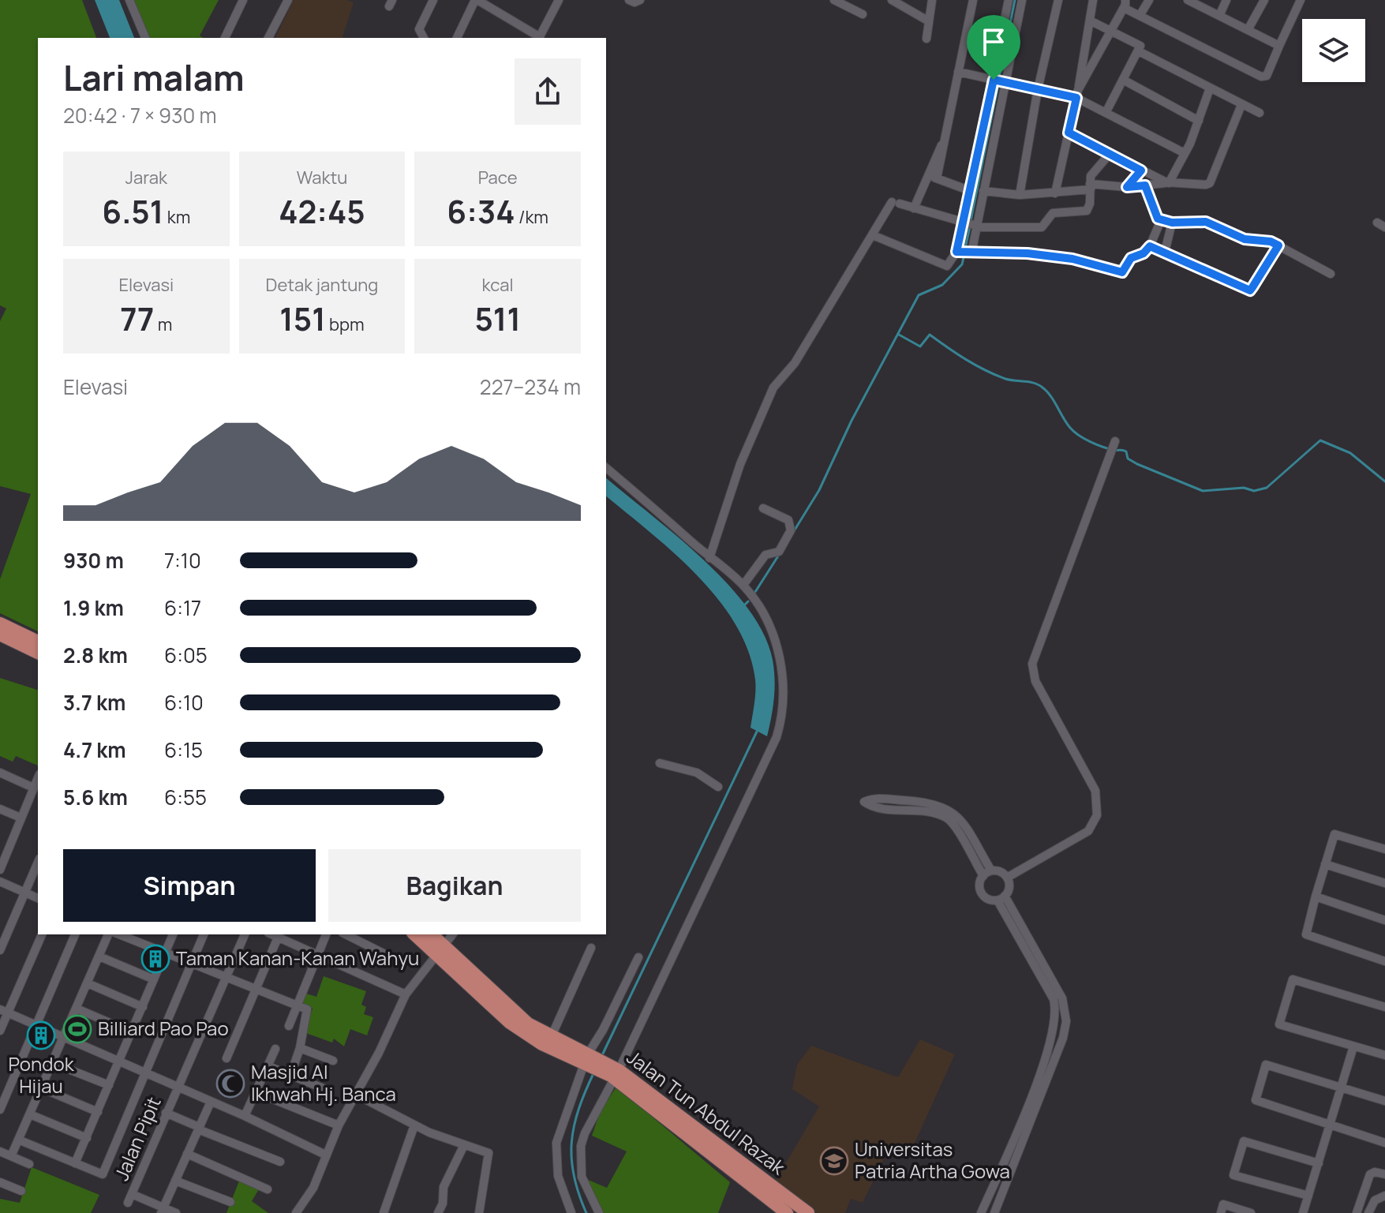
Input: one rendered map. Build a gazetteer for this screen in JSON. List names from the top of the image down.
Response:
{
  "streets": {
    "main road": ["Jalan Tun Abdul Razak"],
    "street": ["Jalan Pipit"]
  },
  "places": {
    "building": ["Taman Kanan-Kanan Wahyu", "Pondok Hijau"],
    "sports": ["Billiard Pao Pao"],
    "mosque": ["Masjid Al Ikhwah Hj. Banca"],
    "school or university": ["Universitas Patria Artha Gowa"]
  },
  "page": {
    "heading": ["Lari malam", "20:42 · 7 × 930 m"],
    "stats": [
      ["Jarak", "6.51 km"],
      ["Waktu", "42:45"],
      ["Pace", "6:34 /km"],
      ["Elevasi", "77 m"],
      ["Detak jantung", "151 bpm"],
      ["kcal", "511"]
    ],
    "chart": ["Elevasi", "227–234 m"],
    "list": [
      {
        "name": "930 m",
        "note": "7:10"
      },
      {
        "name": "1.9 km",
        "note": "6:17"
      },
      {
        "name": "2.8 km",
        "note": "6:05"
      },
      {
        "name": "3.7 km",
        "note": "6:10"
      },
      {
        "name": "4.7 km",
        "note": "6:15"
      },
      {
        "name": "5.6 km",
        "note": "6:55"
      }
    ],
    "buttons": ["Simpan", "Bagikan"]
  }
}
